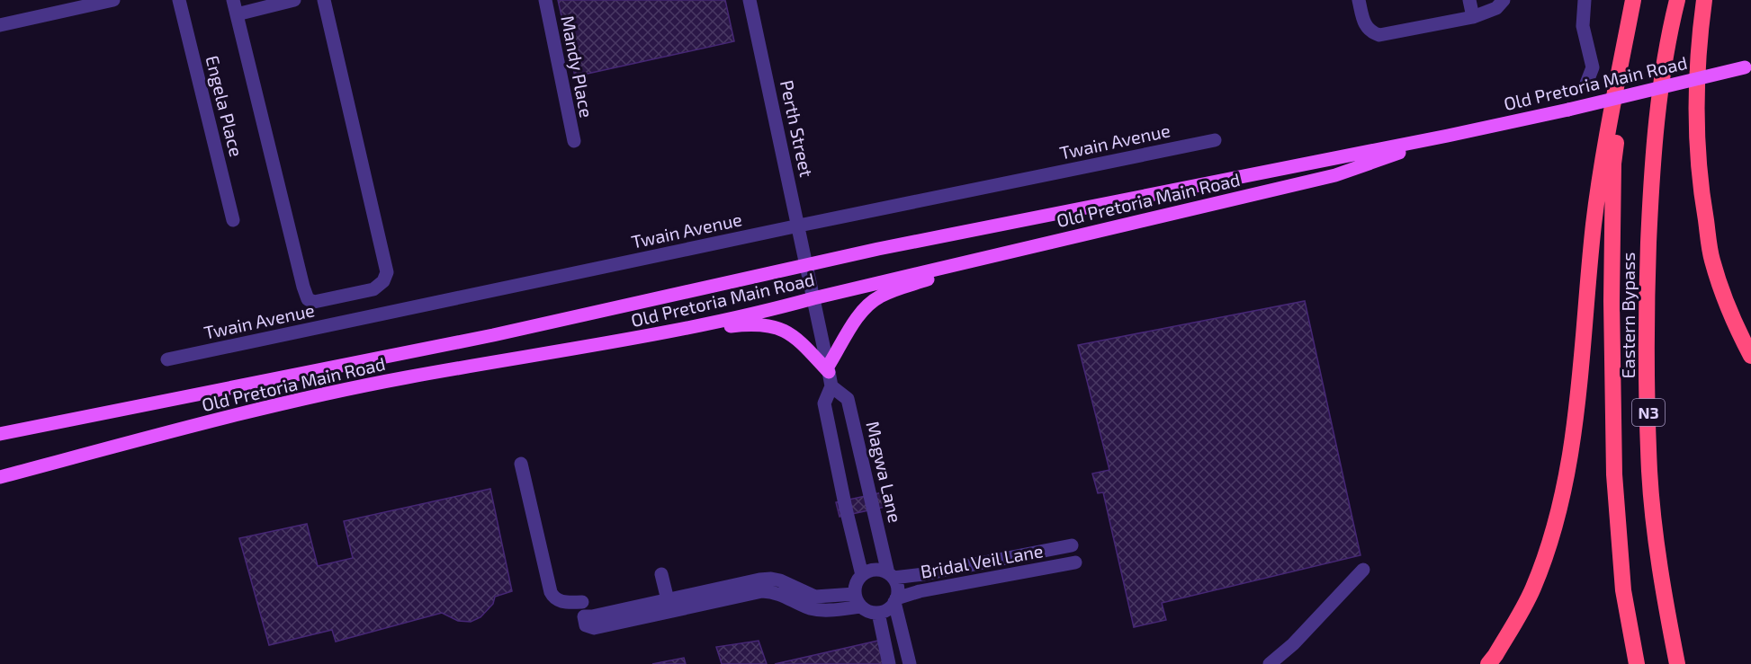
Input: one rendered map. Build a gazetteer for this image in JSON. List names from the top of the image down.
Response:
{
  "streets": {
    "highway": ["Eastern Bypass", "N3"],
    "main road": ["Old Pretoria Main Road"],
    "street": [
      "Mandy Place",
      "Engela Place",
      "Perth Street",
      "Twain Avenue",
      "Magwa Lane",
      "Bridal Veil Lane"
    ]
  },
  "crossings": [
    ["Old Pretoria Main Road", "Perth Street"],
    ["Perth Street", "Twain Avenue"],
    ["Magwa Lane", "Bridal Veil Lane"]
  ]
}
